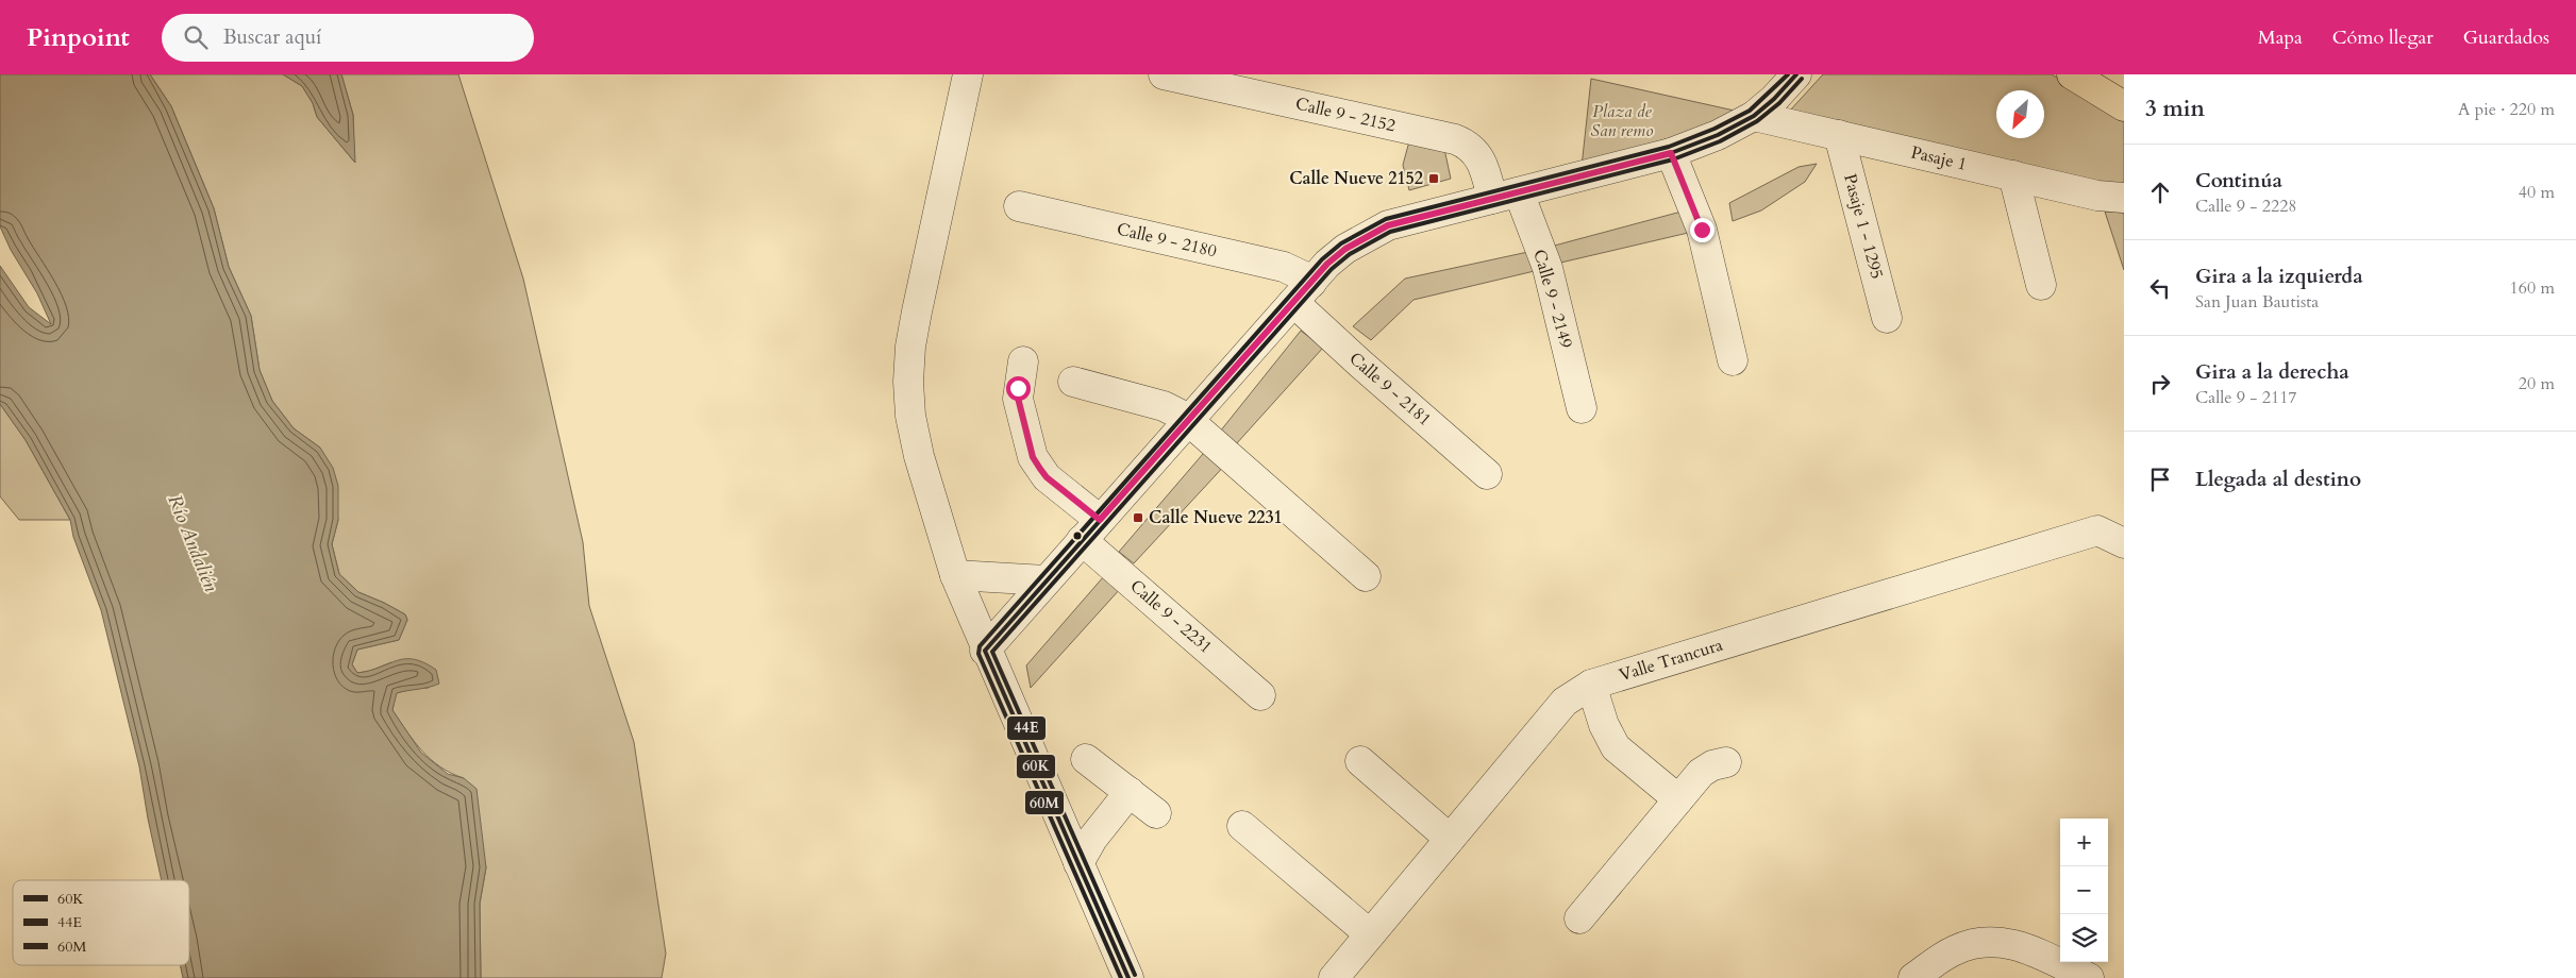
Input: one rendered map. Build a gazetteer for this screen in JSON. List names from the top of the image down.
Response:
{
  "streets": {
    "street": [
      "Calle 9 - 2152",
      "Pasaje 1",
      "Pasaje 1 - 1295",
      "Calle 9 - 2180",
      "Calle 9 - 2149",
      "Calle 9 - 2181",
      "Calle 9 - 2231",
      "Valle Trancura"
    ]
  },
  "crossings": [
    ["Calle 9 - 2152", "Calle 9 - 2149"],
    ["Pasaje 1", "Pasaje 1 - 1295"],
    ["Calle 9 - 2180", "Calle 9 - 2181"]
  ],
  "water": ["Río Andalién"],
  "parks": ["Plaza de San remo"],
  "places": {
    "transit": ["Calle Nueve 2152", "Calle Nueve 2231"]
  },
  "lines": ["transit line 60K", "transit line 60M", "transit line 44E"],
  "legend": ["60K", "44E", "60M"],
  "north": "bottom left",
  "page": {
    "header": "Pinpoint",
    "search": "Buscar aquí",
    "nav": ["Mapa", "Cómo llegar", "Guardados"],
    "heading": ["3 min", "A pie · 220 m"],
    "list": [
      ["Continúa", "Calle 9 - 2228", "40 m"],
      ["Gira a la izquierda", "San Juan Bautista", "160 m"],
      ["Gira a la derecha", "Calle 9 - 2117", "20 m"],
      "Llegada al destino"
    ],
    "map_buttons": ["+", "−"]
  }
}
